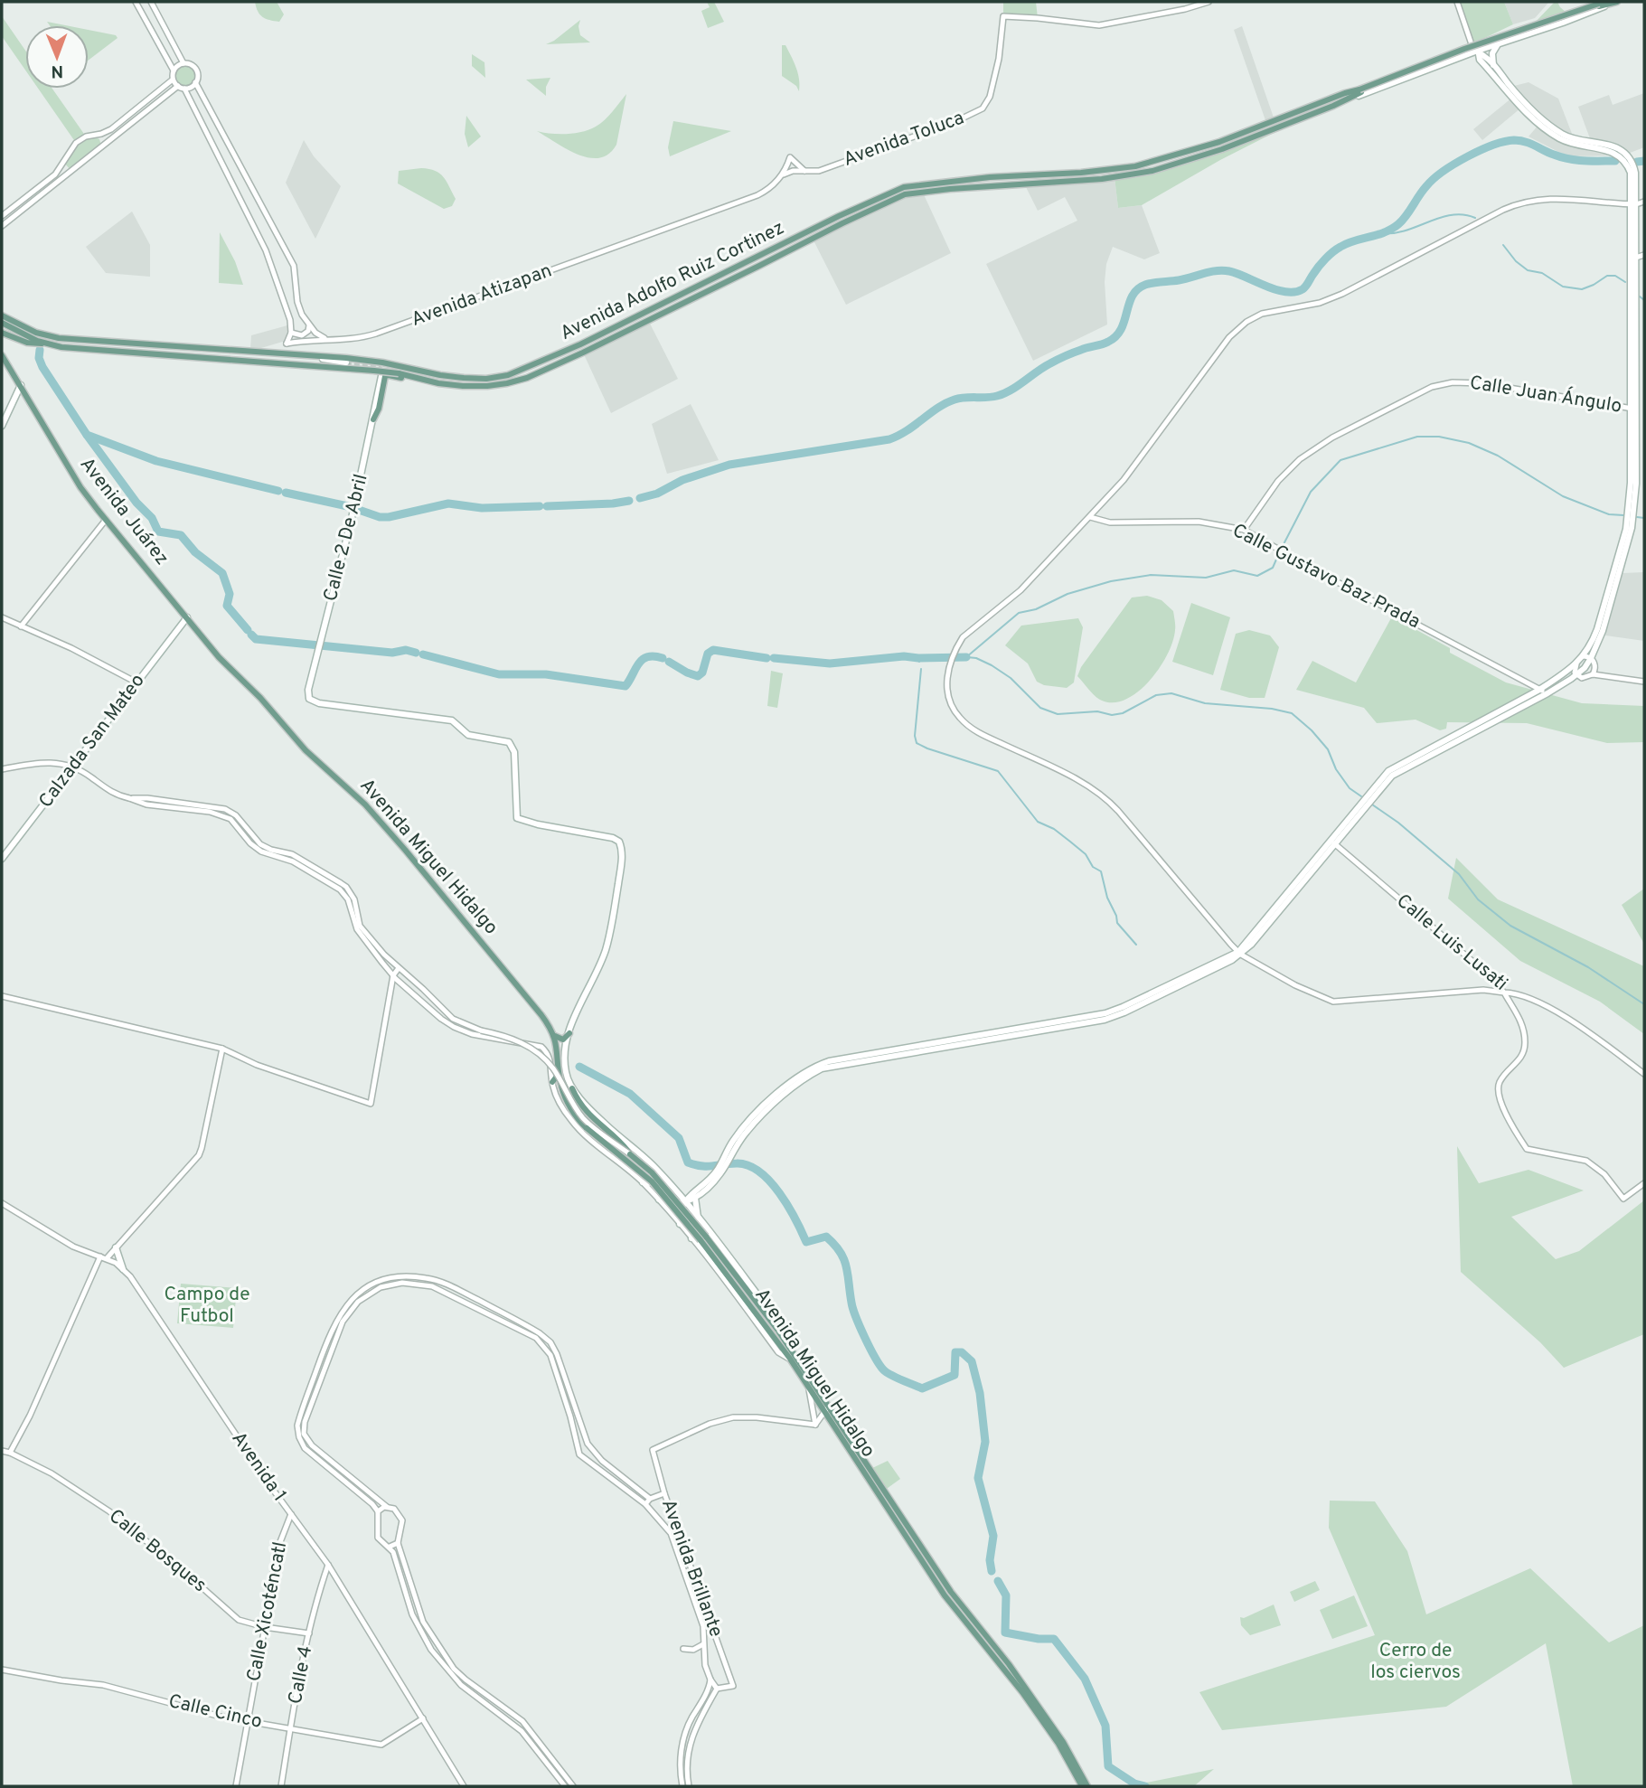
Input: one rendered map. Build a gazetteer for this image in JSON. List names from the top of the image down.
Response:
{
  "streets": {
    "main road": [
      "Avenida Adolfo Ruiz Cortinez",
      "Avenida Juárez",
      "Calle 2 De Abril",
      "Calzada San Mateo",
      "Avenida Miguel Hidalgo"
    ],
    "street": [
      "Avenida Toluca",
      "Avenida Atizapan",
      "Calle Juan Ángulo",
      "Calle Gustavo Baz Prada",
      "Calle Luis Lusati",
      "Avenida 1",
      "Calle Bosques",
      "Avenida Brillante",
      "Calle Xicoténcatl",
      "Calle 4",
      "Calle Cinco"
    ]
  },
  "crossings": [
    ["Avenida Toluca", "Avenida Atizapan"],
    ["Calle Juan Ángulo", "Calle Gustavo Baz Prada"],
    ["Avenida Juárez", "Calzada San Mateo"],
    ["Avenida Juárez", "Avenida Miguel Hidalgo"],
    ["Calzada San Mateo", "Avenida Miguel Hidalgo"],
    ["Avenida 1", "Calle Xicoténcatl"],
    ["Avenida 1", "Calle 4"],
    ["Avenida 1", "Calle Cinco"],
    ["Calle Bosques", "Calle Xicoténcatl"],
    ["Calle Bosques", "Calle 4"],
    ["Calle Xicoténcatl", "Calle Cinco"],
    ["Calle 4", "Calle Cinco"]
  ],
  "parks": ["Campo de Futbol", "Cerro de los ciervos"],
  "north": "bottom"
}
